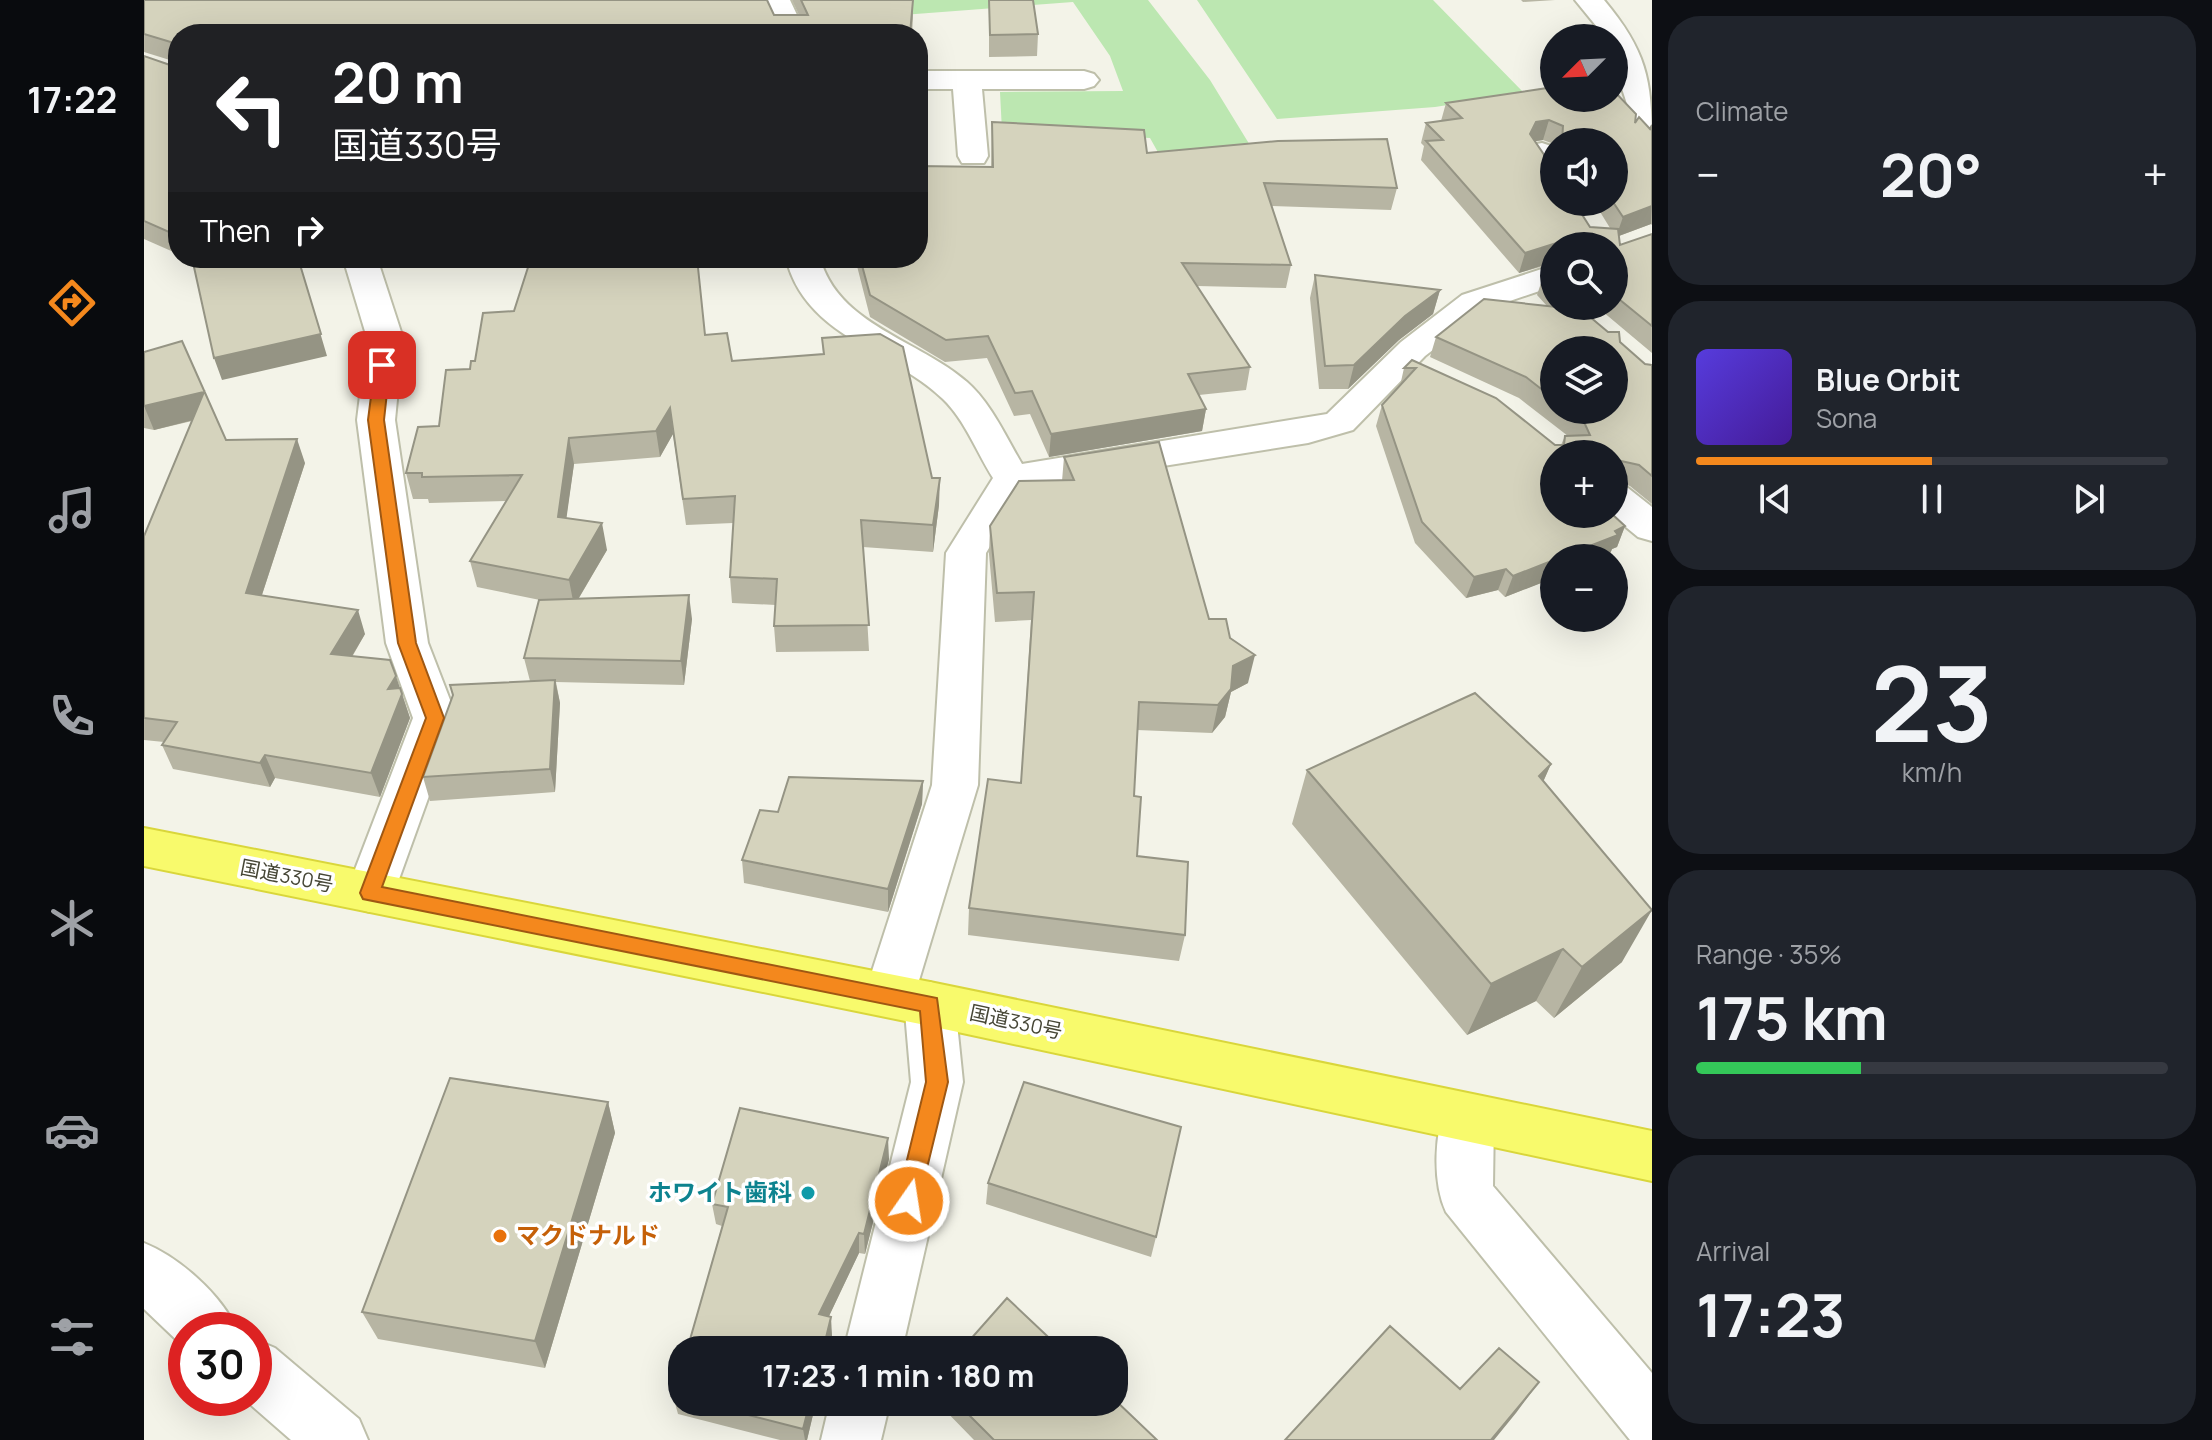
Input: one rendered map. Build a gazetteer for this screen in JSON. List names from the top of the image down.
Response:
{
  "streets": {
    "highway": ["国道330号"]
  },
  "places": ["ホワイト歯科", "マクドナルド"],
  "north": "bottom left",
  "page": {
    "tabs": "17:22",
    "tile": [
      "Climate",
      ["23", "km/h"],
      ["Range · 35%", "175 km"],
      ["Arrival", "17:23"]
    ],
    "map_buttons": ["+", "−"],
    "turn": ["20 m", "国道330号"],
    "heat": ["−", "20°", "+"],
    "then": "Then",
    "song": ["Blue Orbit", "Sona"],
    "limit": "30",
    "trip": "17:23 · 1 min · 180 m"
  }
}
